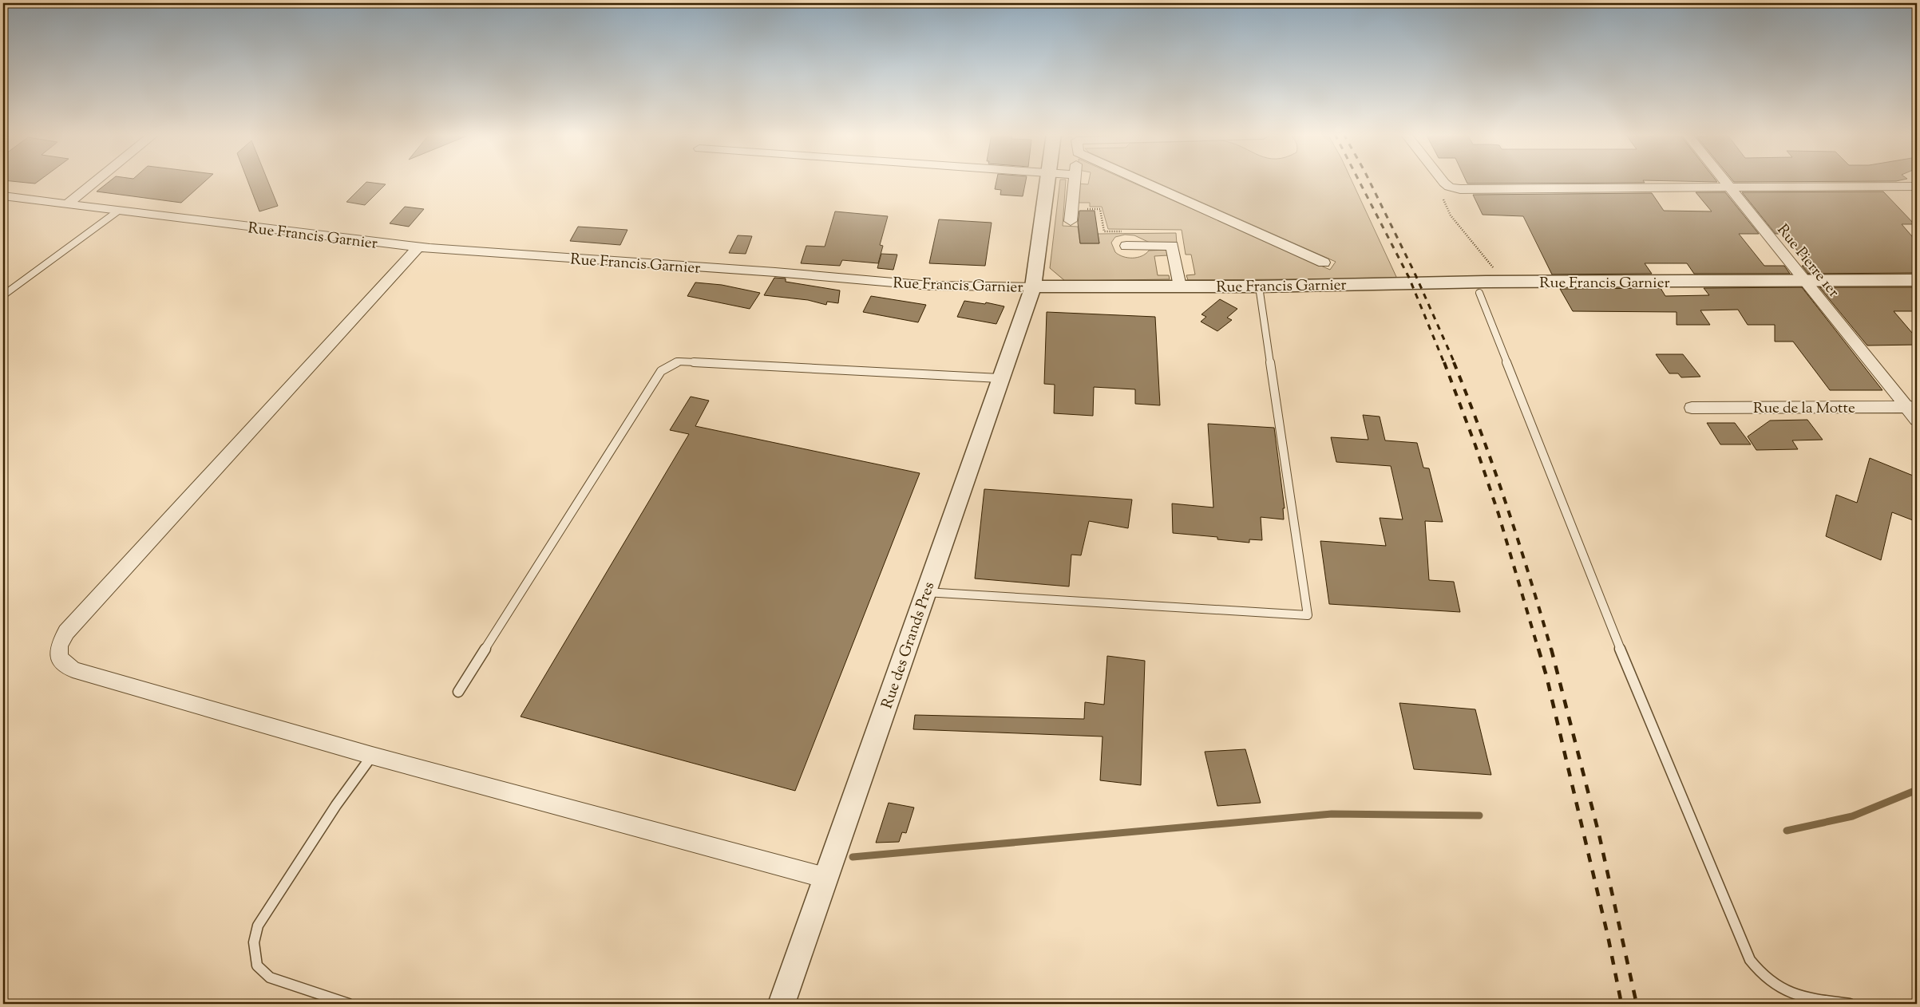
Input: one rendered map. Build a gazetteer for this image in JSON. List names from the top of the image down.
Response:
{
  "streets": {
    "street": [
      "Rue Francis Garnier",
      "Rue Pierre 1er",
      "Rue de la Motte",
      "Rue des Grands Pres"
    ]
  },
  "crossings": [
    ["Rue Francis Garnier", "Rue Pierre 1er"],
    ["Rue Francis Garnier", "Rue des Grands Pres"],
    ["Rue Pierre 1er", "Rue de la Motte"]
  ]
}
